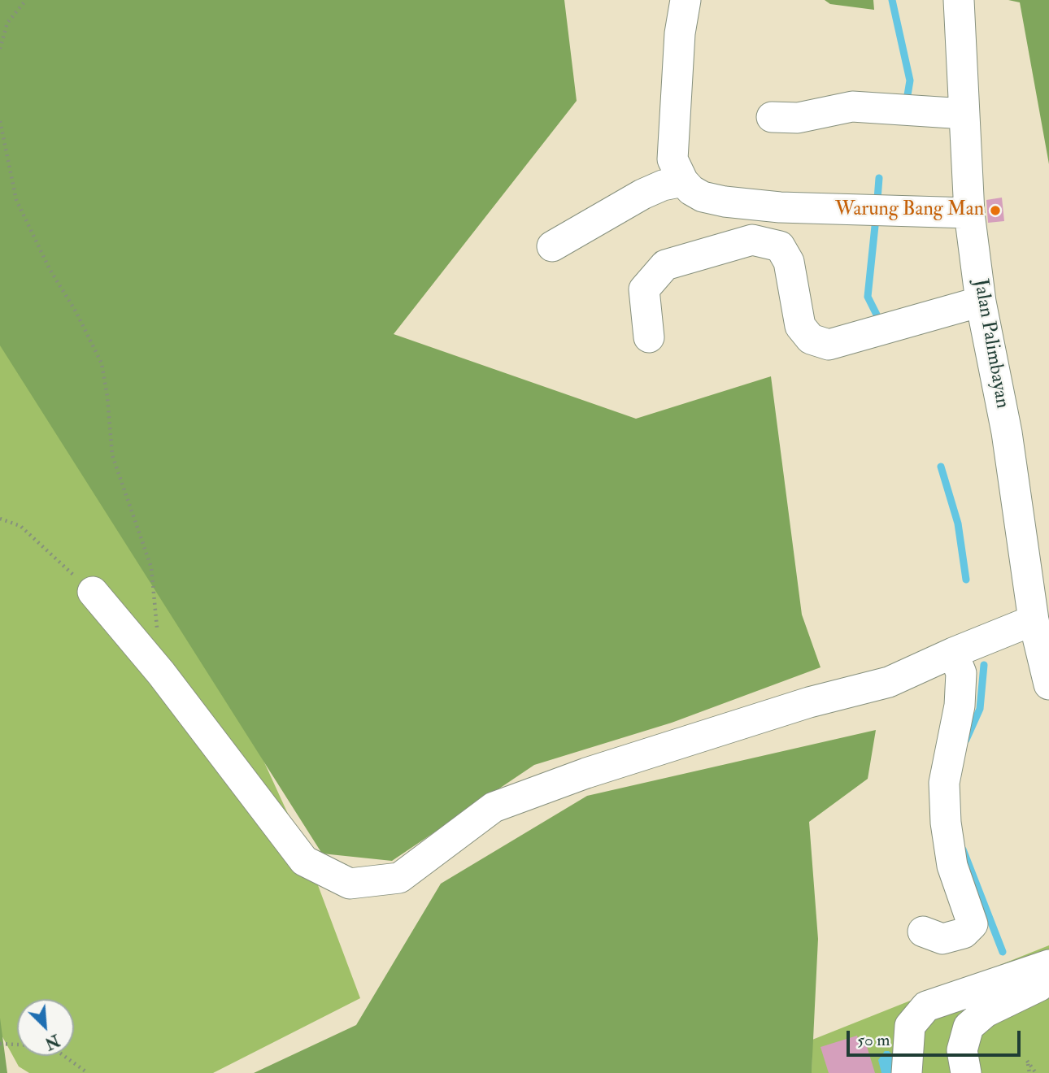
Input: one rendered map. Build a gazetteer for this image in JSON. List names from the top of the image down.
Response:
{
  "streets": {
    "street": ["Jalan Palimbayan"]
  },
  "places": ["Warung Bang Man"],
  "scale_bar": "50 m",
  "north": "bottom right"
}
